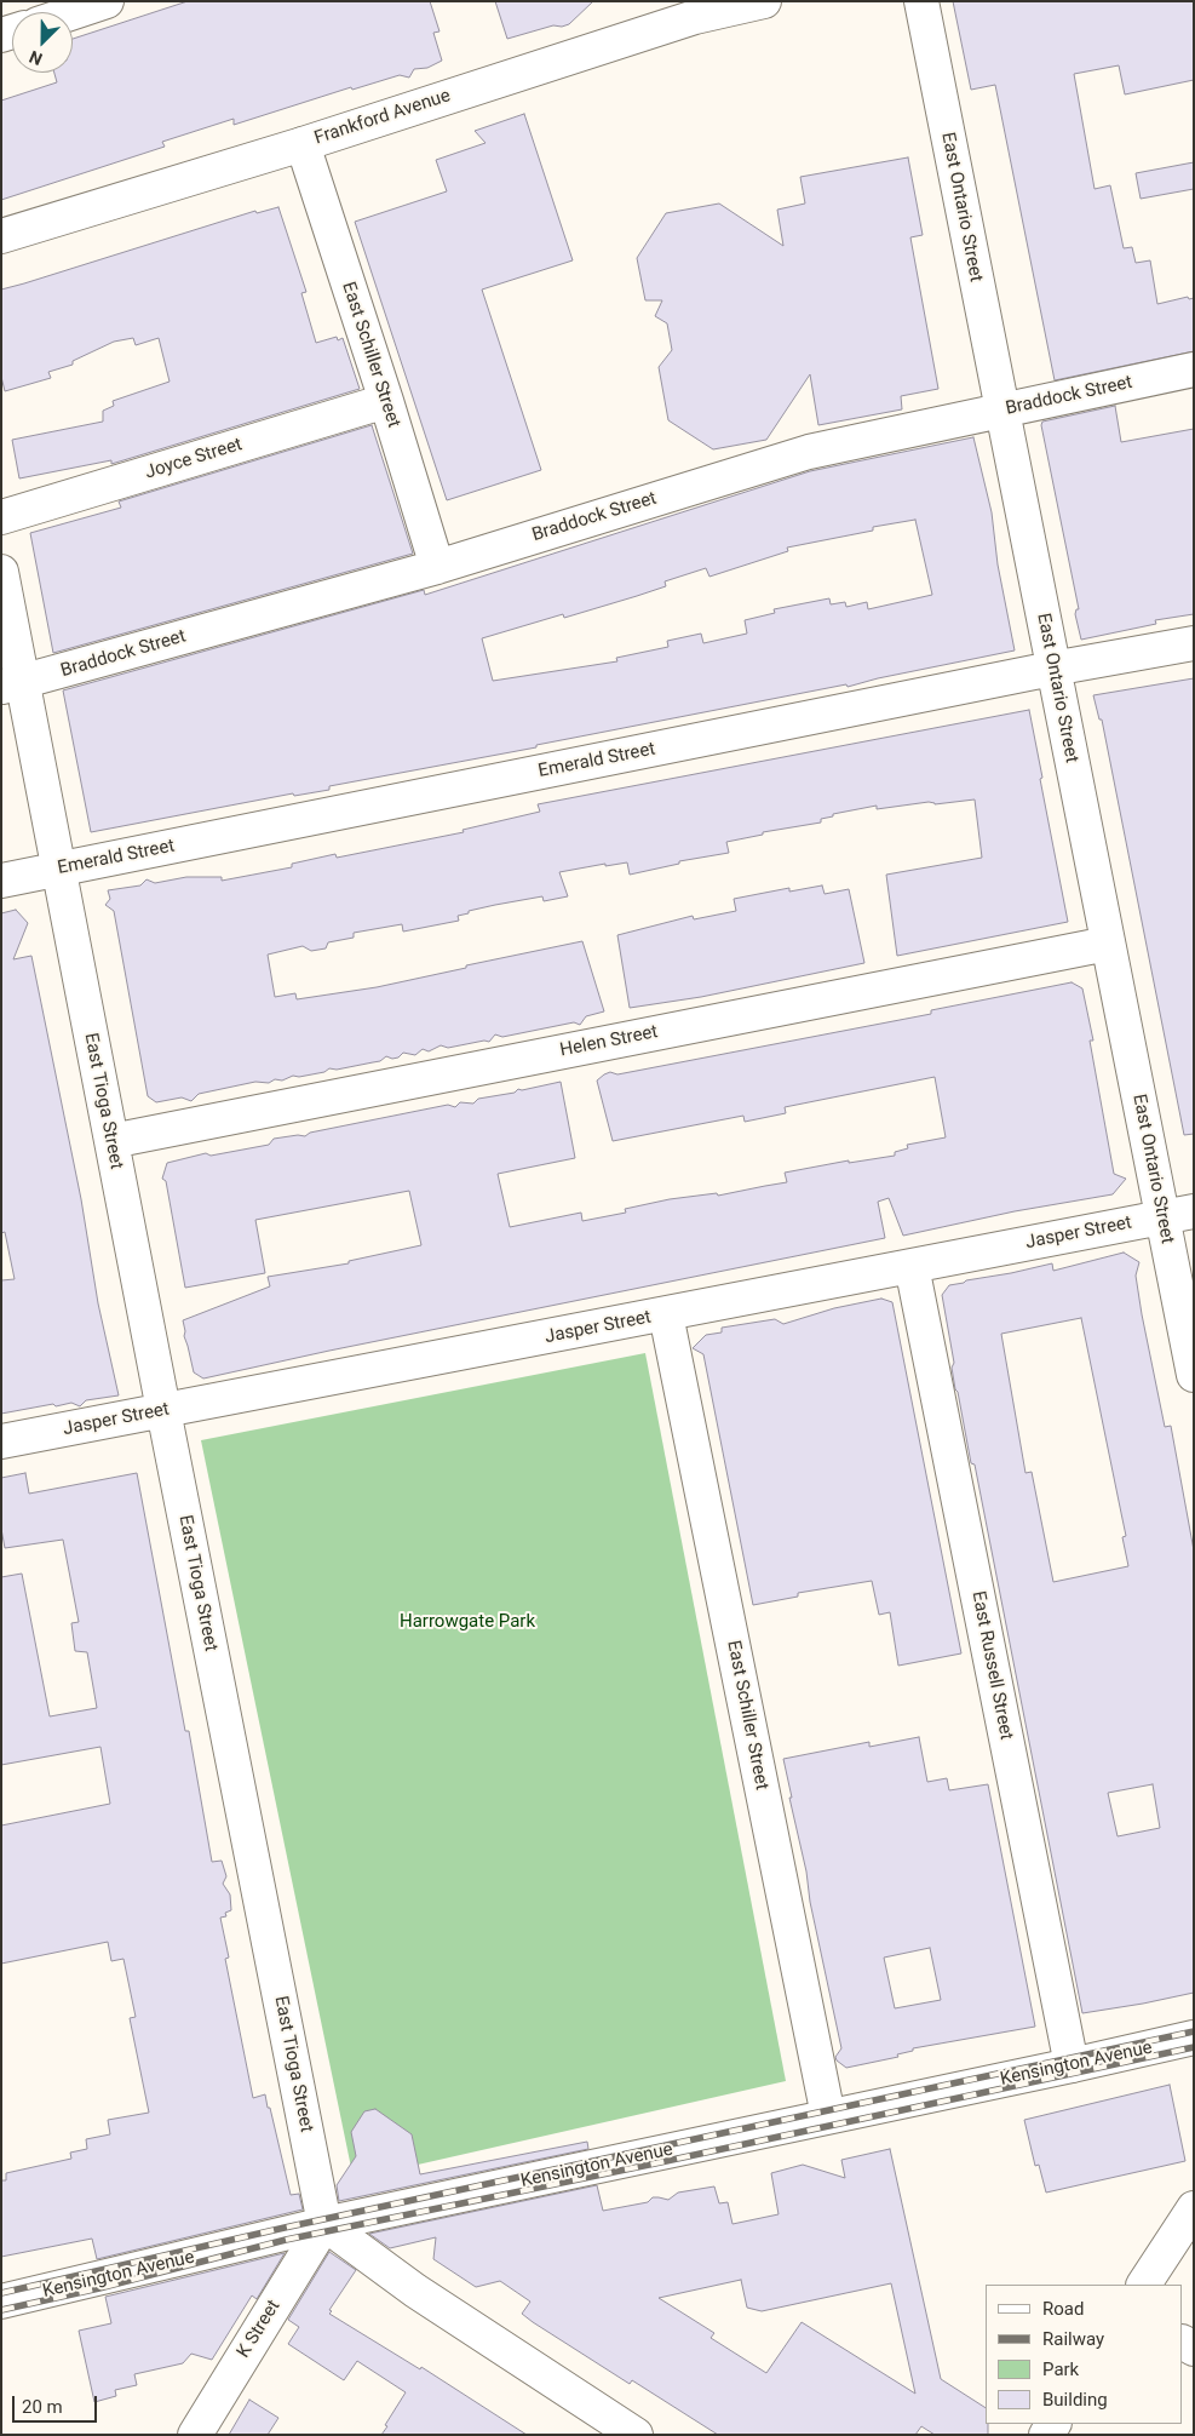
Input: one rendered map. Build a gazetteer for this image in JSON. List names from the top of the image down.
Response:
{
  "streets": {
    "street": [
      "Frankford Avenue",
      "East Ontario Street",
      "East Schiller Street",
      "Braddock Street",
      "Joyce Street",
      "Emerald Street",
      "Helen Street",
      "East Tioga Street",
      "Jasper Street",
      "East Russell Street",
      "Kensington Avenue",
      "K Street"
    ]
  },
  "crossings": [
    ["Frankford Avenue", "East Schiller Street"],
    ["East Ontario Street", "Braddock Street"],
    ["East Ontario Street", "Emerald Street"],
    ["East Ontario Street", "Helen Street"],
    ["East Ontario Street", "Jasper Street"],
    ["East Schiller Street", "Braddock Street"],
    ["East Schiller Street", "Joyce Street"],
    ["East Schiller Street", "Jasper Street"],
    ["East Schiller Street", "Kensington Avenue"],
    ["Braddock Street", "East Tioga Street"],
    ["Emerald Street", "East Tioga Street"],
    ["Helen Street", "East Tioga Street"],
    ["East Tioga Street", "Jasper Street"],
    ["East Tioga Street", "Kensington Avenue"],
    ["East Tioga Street", "K Street"],
    ["Jasper Street", "East Russell Street"],
    ["East Russell Street", "Kensington Avenue"],
    ["Kensington Avenue", "K Street"]
  ],
  "parks": ["Harrowgate Park"],
  "legend": [
    "Road",
    "Railway",
    "Park",
    "Building"
  ],
  "scale_bar": "20 m",
  "north": "bottom left"
}
